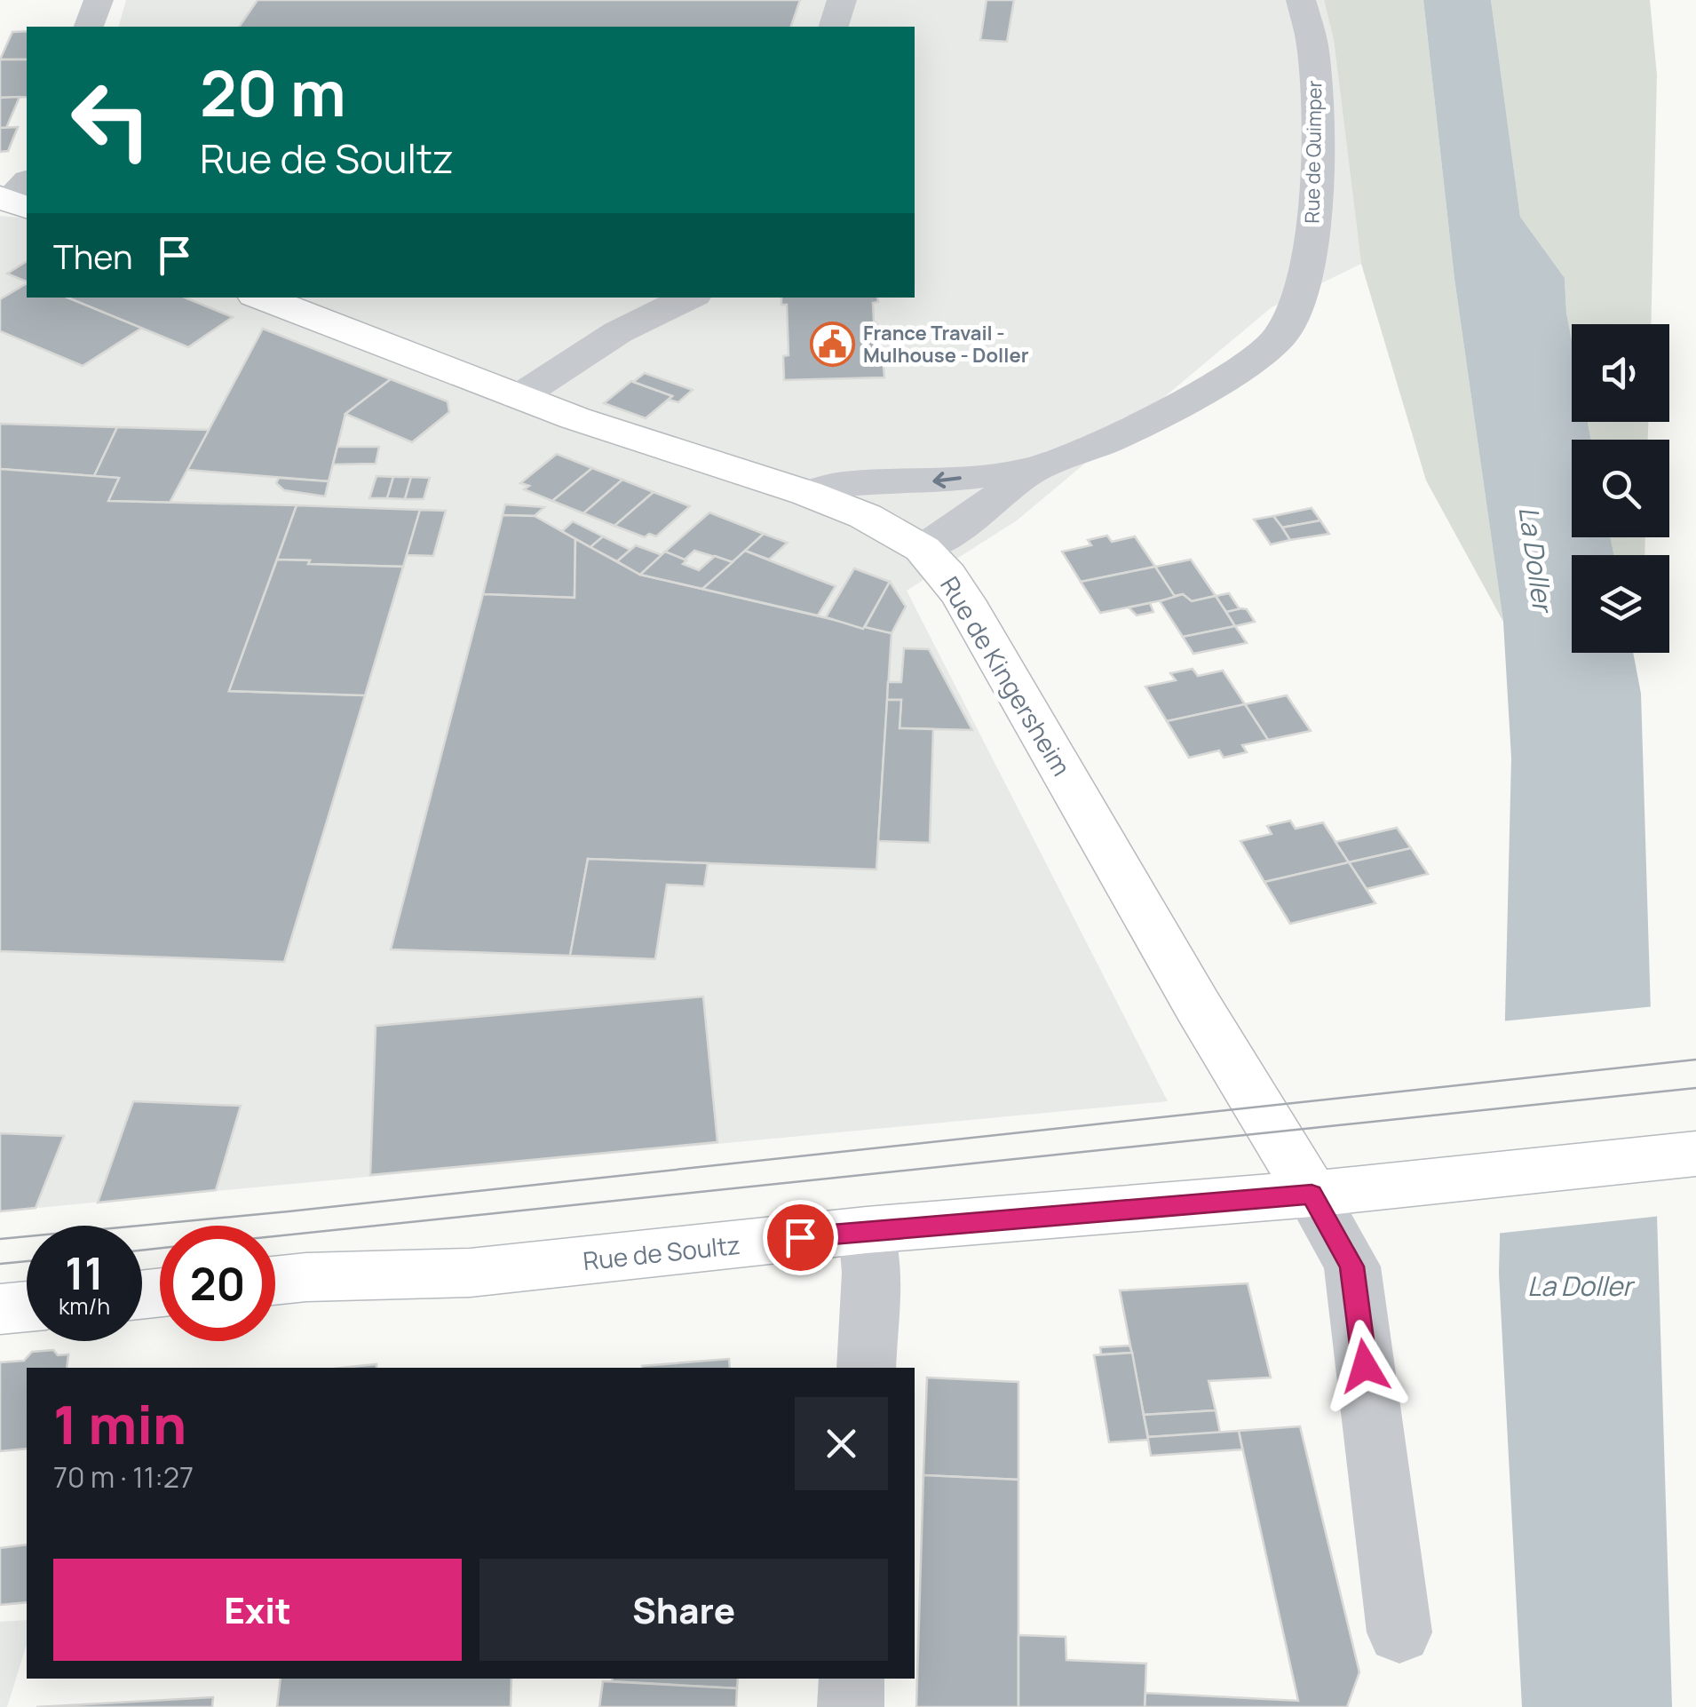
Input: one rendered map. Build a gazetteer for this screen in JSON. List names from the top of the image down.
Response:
{
  "streets": {
    "main road": ["Rue de Kingersheim", "Rue de Soultz"],
    "street": ["Rue de Quimper"]
  },
  "crossings": [
    ["Rue de Quimper", "Rue de Kingersheim"],
    ["Rue de Kingersheim", "Rue de Soultz"]
  ],
  "water": ["La Doller"],
  "places": {
    "public building": ["France Travail - Mulhouse - Doller"]
  },
  "page": {
    "turn": ["20 m", "Rue de Soultz"],
    "then": "Then",
    "speed": "11 km/h",
    "limit": "20",
    "heading": ["1 min", "70 m · 11:27"],
    "buttons": ["Exit", "Share"]
  }
}
